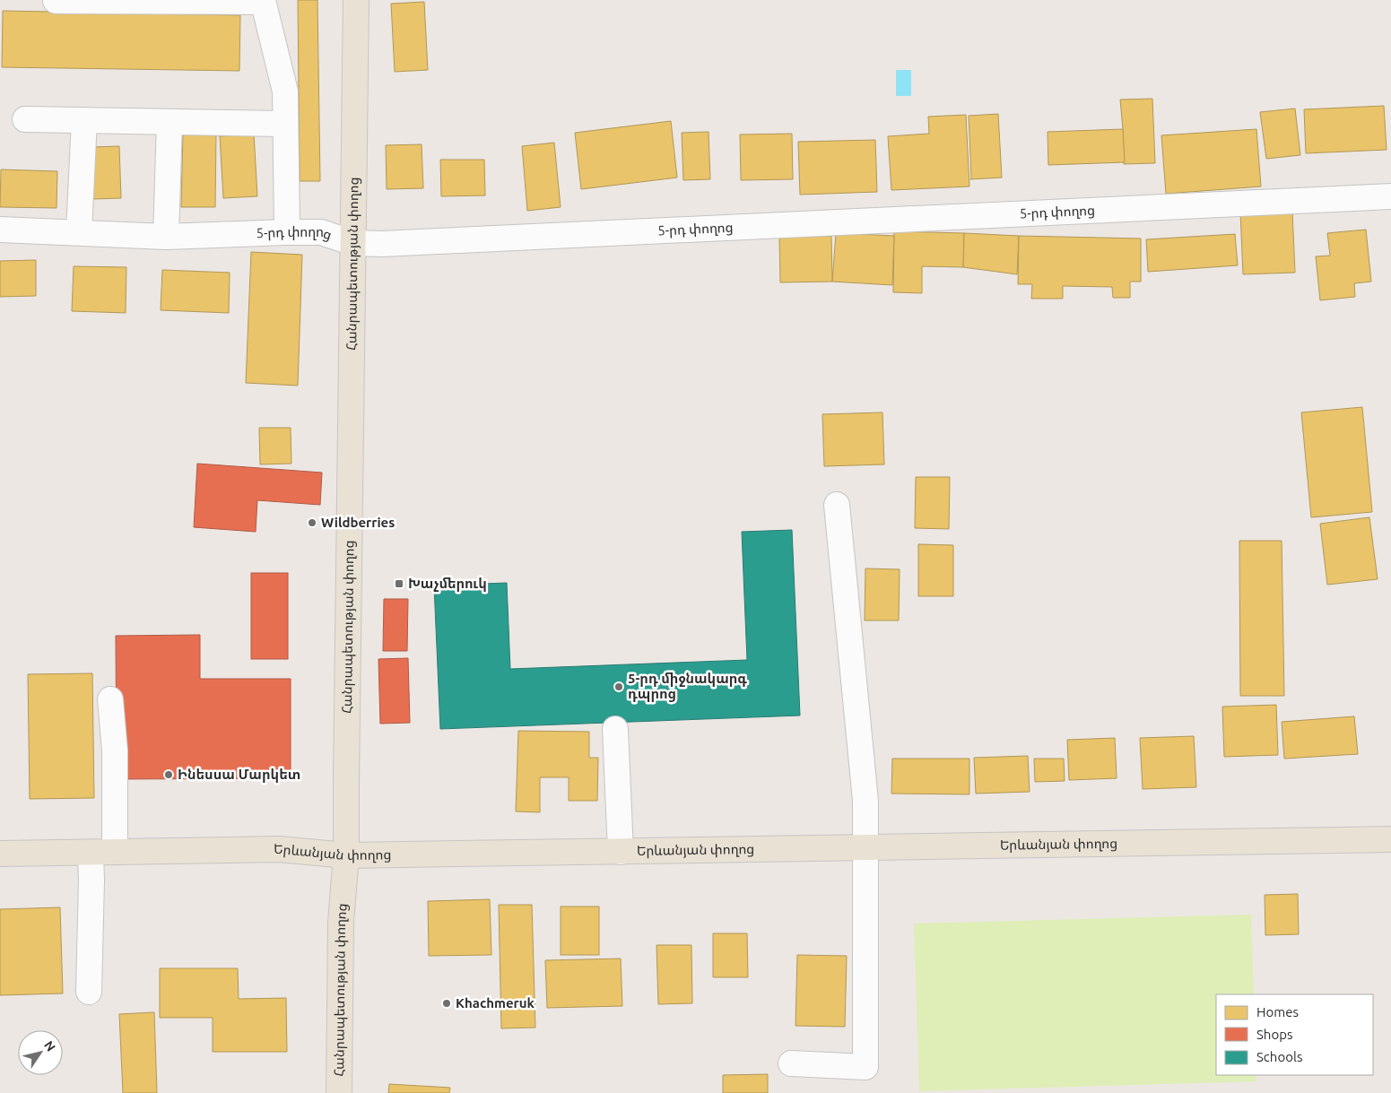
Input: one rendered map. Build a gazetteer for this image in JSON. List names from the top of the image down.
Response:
{
  "streets": {
    "main road": ["Հանրապետության փողոց", "Երևանյան փողոց"],
    "street": ["5-րդ փողոց"]
  },
  "crossings": [
    ["5-րդ փողոց", "Հանրապետության փողոց"],
    ["Հանրապետության փողոց", "Երևանյան փողոց"]
  ],
  "places": {
    "other": [
      "Wildberries",
      "5-րդ միջնակարգ դպրոց",
      "Ինեսսա Մարկետ",
      "Khachmeruk"
    ],
    "transit": ["Խաչմերուկ"]
  },
  "legend": ["Homes", "Shops", "Schools"],
  "north": "top right"
}
